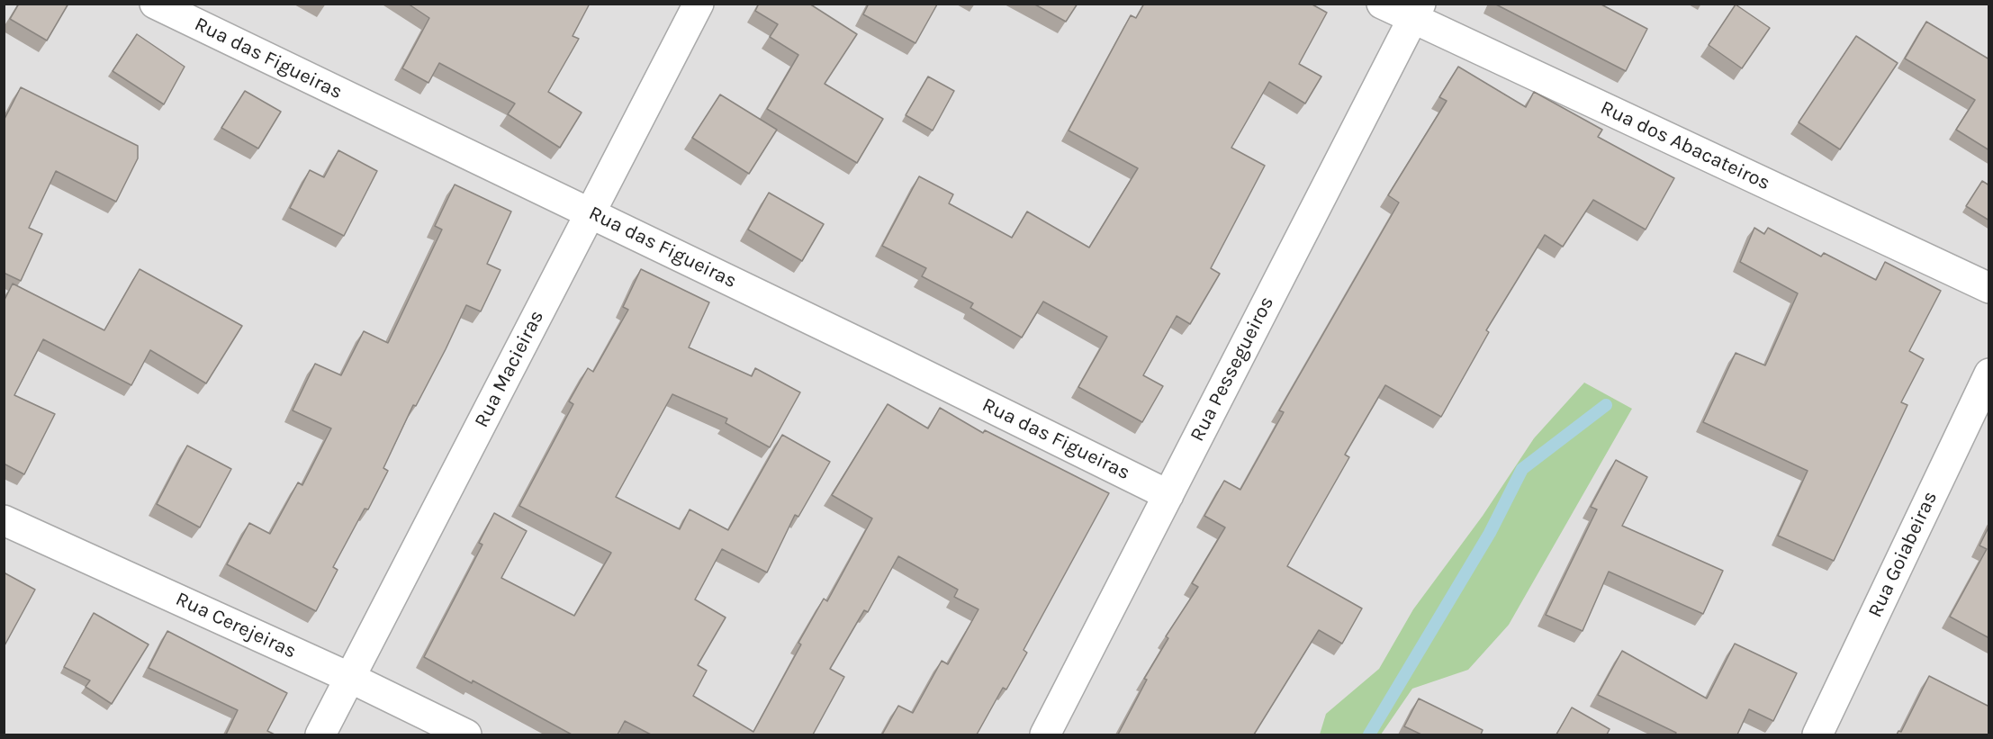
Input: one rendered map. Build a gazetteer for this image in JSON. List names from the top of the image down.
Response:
{
  "streets": {
    "street": [
      "Rua das Figueiras",
      "Rua dos Abacateiros",
      "Rua Macieiras",
      "Rua Pessegueiros",
      "Rua Goiabeiras",
      "Rua Cerejeiras"
    ]
  },
  "crossings": [
    ["Rua das Figueiras", "Rua Macieiras"],
    ["Rua das Figueiras", "Rua Pessegueiros"],
    ["Rua dos Abacateiros", "Rua Pessegueiros"],
    ["Rua Macieiras", "Rua Cerejeiras"]
  ]
}
